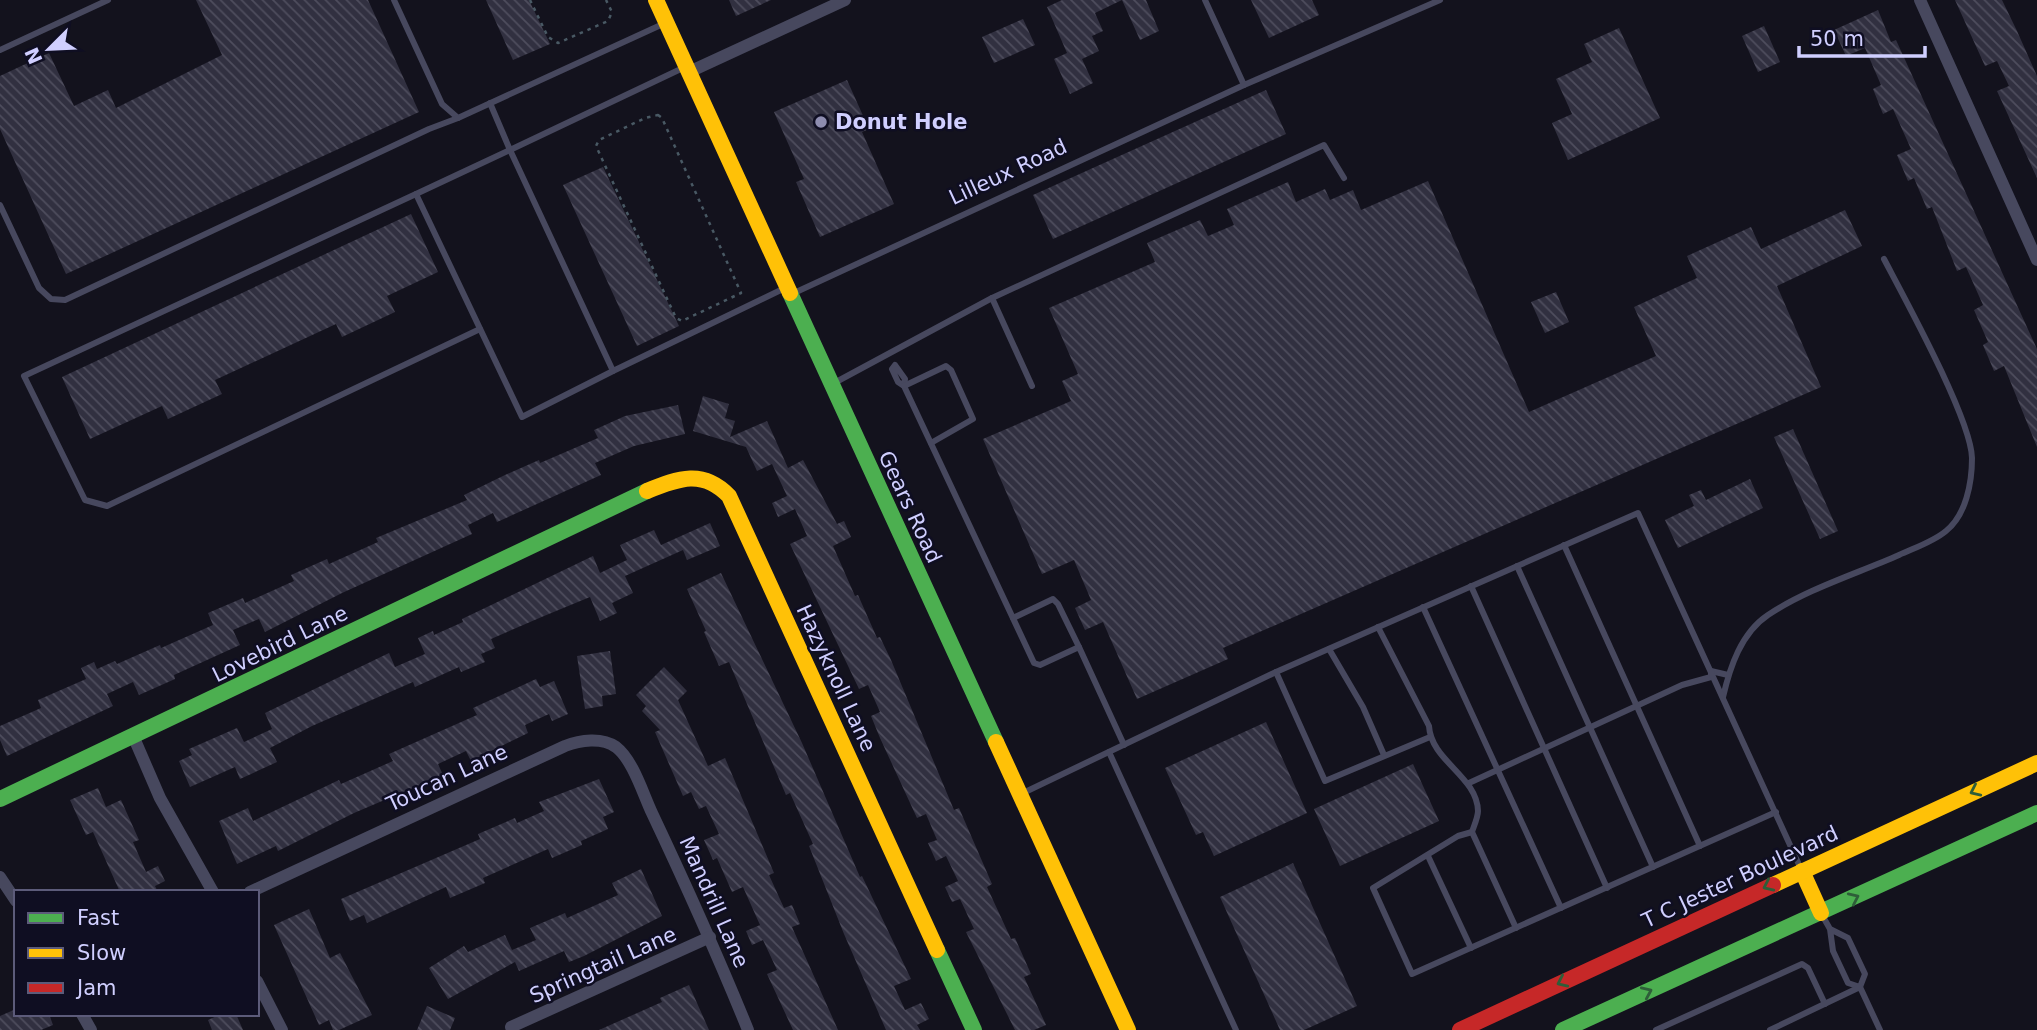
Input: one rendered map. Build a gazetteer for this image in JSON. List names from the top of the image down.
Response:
{
  "streets": {
    "main road": [
      "Gears Road",
      "Lovebird Lane",
      "Hazyknoll Lane",
      "T C Jester Boulevard"
    ],
    "street": ["Toucan Lane", "Mandrill Lane", "Springtail Lane"],
    "lane": ["Lilleux Road"]
  },
  "crossings": [
    ["Lilleux Road", "Gears Road"],
    ["Lovebird Lane", "Hazyknoll Lane"],
    ["Toucan Lane", "Mandrill Lane"],
    ["Mandrill Lane", "Springtail Lane"]
  ],
  "places": ["Donut Hole"],
  "legend": ["Fast", "Slow", "Jam"],
  "scale_bar": "50 m",
  "north": "bottom left"
}
